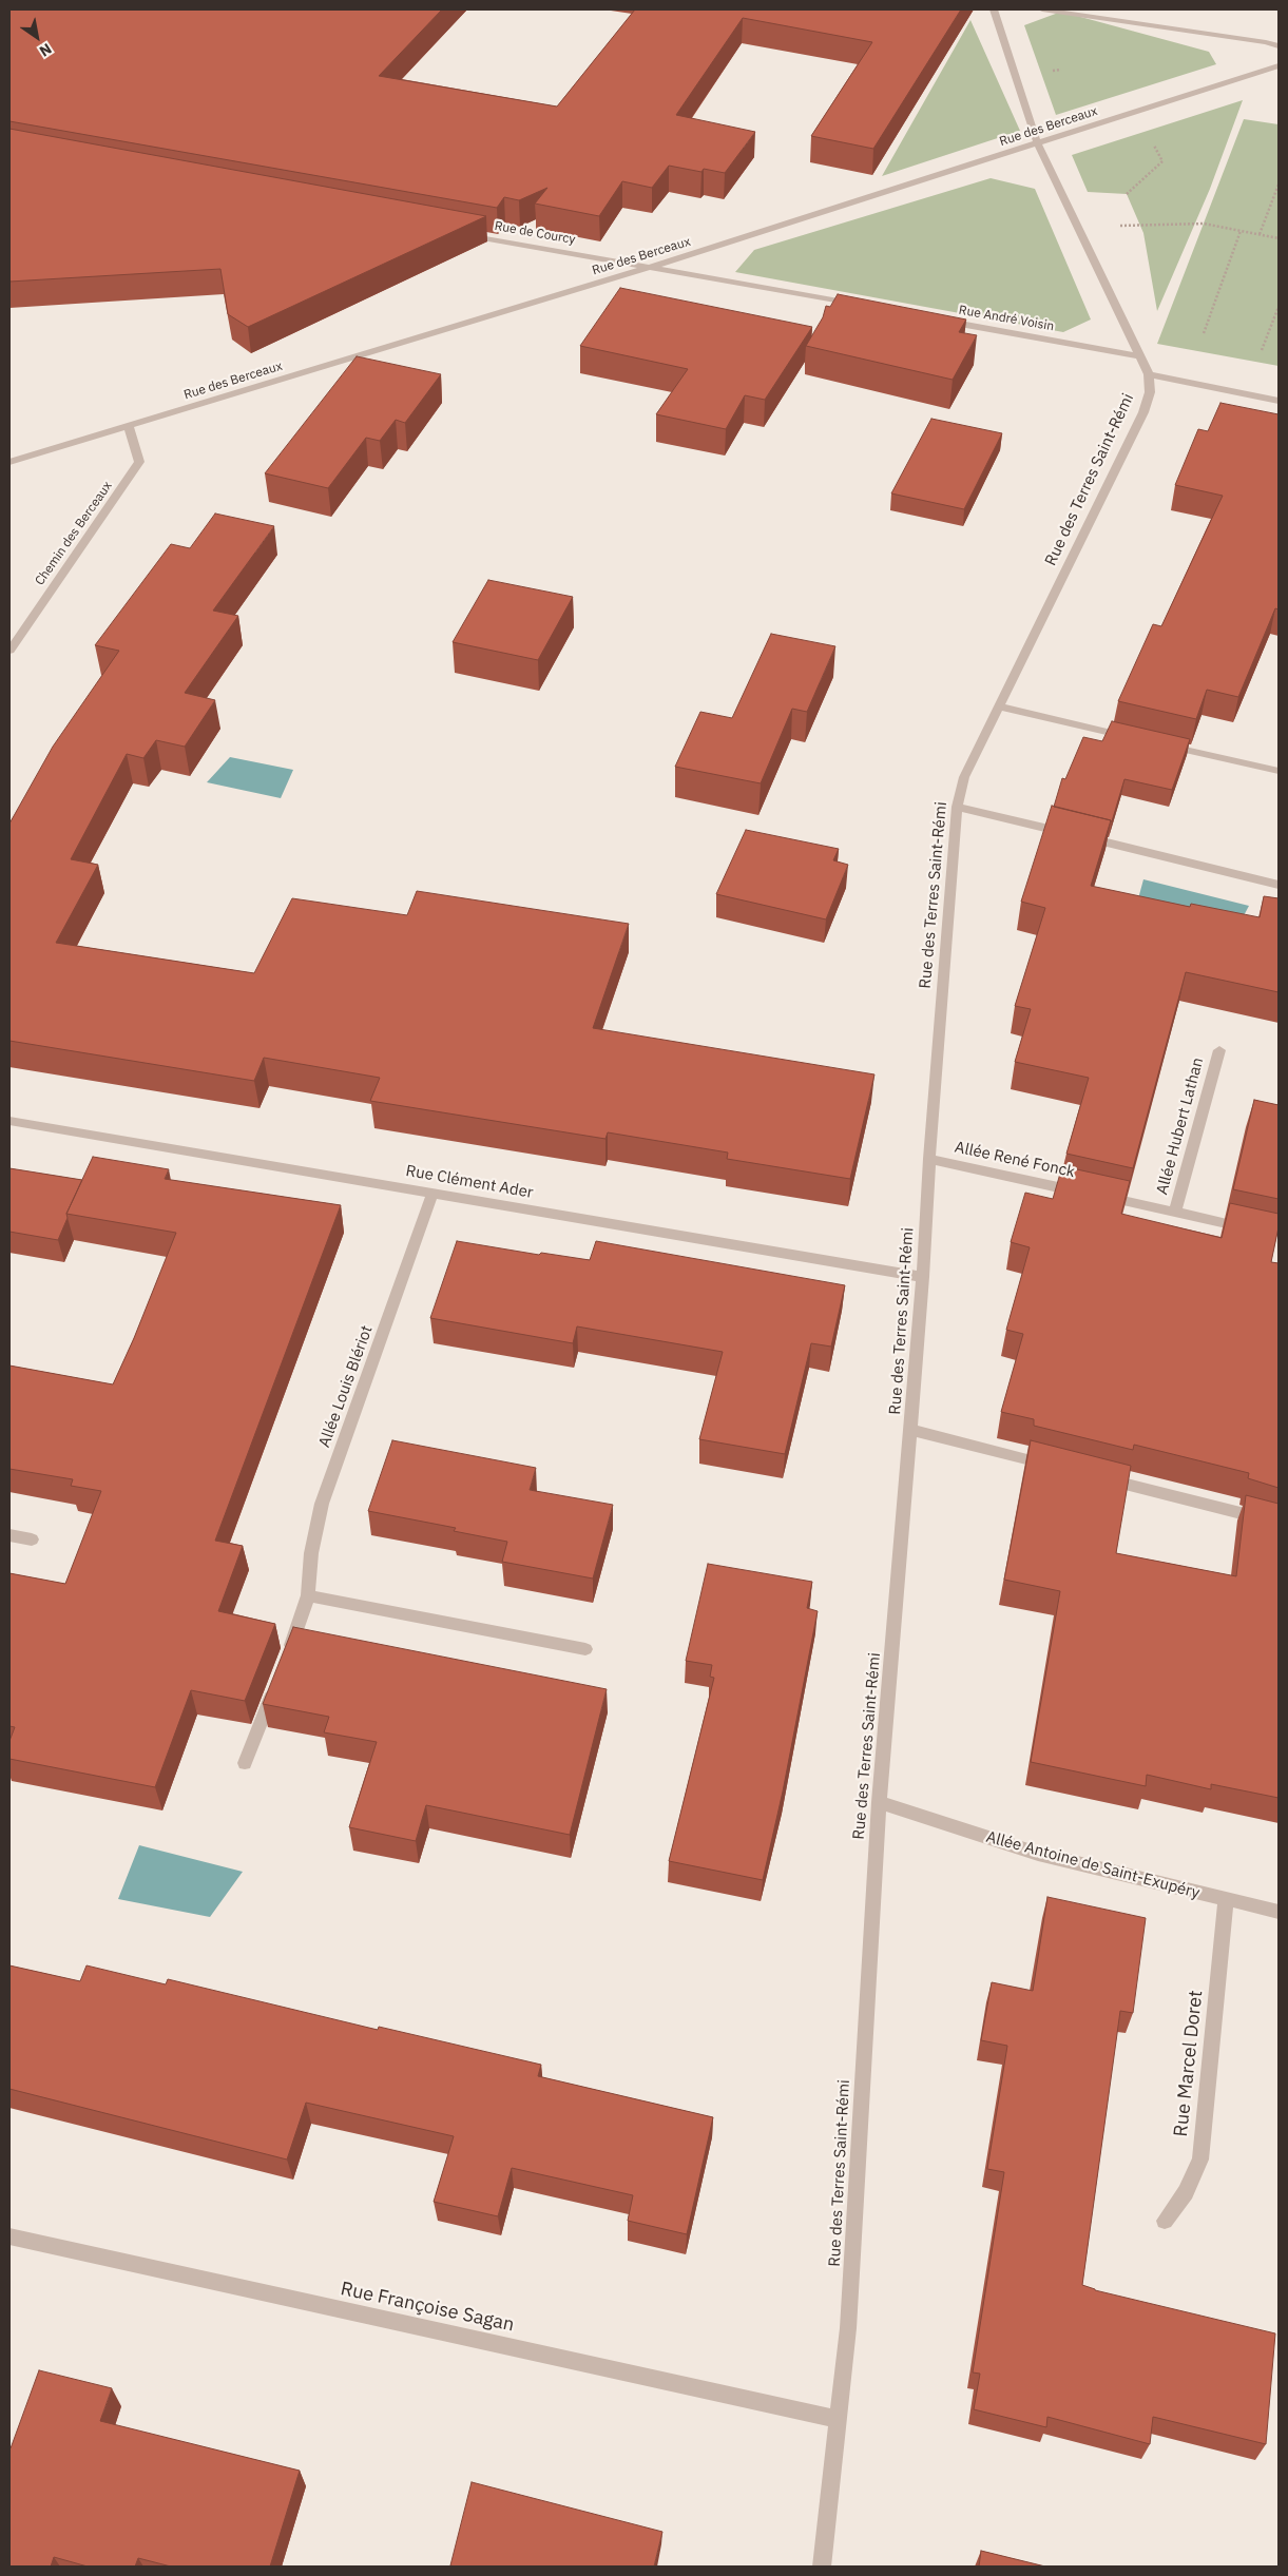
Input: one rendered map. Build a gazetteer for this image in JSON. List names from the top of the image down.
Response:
{
  "streets": {
    "street": [
      "Rue des Berceaux",
      "Rue de Courcy",
      "Rue André Voisin",
      "Rue des Terres Saint-Rémi",
      "Chemin des Berceaux",
      "Allée Hubert Lathan",
      "Allée René Fonck",
      "Rue Clément Ader",
      "Allée Louis Blériot",
      "Allée Antoine de Saint-Exupéry",
      "Rue Marcel Doret",
      "Rue Françoise Sagan"
    ]
  },
  "crossings": [
    ["Rue des Berceaux", "Rue de Courcy"],
    ["Rue des Berceaux", "Rue des Terres Saint-Rémi"],
    ["Rue des Berceaux", "Chemin des Berceaux"],
    ["Rue André Voisin", "Rue des Terres Saint-Rémi"],
    ["Rue des Terres Saint-Rémi", "Allée René Fonck"],
    ["Rue des Terres Saint-Rémi", "Rue Clément Ader"],
    ["Rue des Terres Saint-Rémi", "Allée Antoine de Saint-Exupéry"],
    ["Rue des Terres Saint-Rémi", "Rue Françoise Sagan"],
    ["Allée Hubert Lathan", "Allée René Fonck"],
    ["Rue Clément Ader", "Allée Louis Blériot"],
    ["Allée Antoine de Saint-Exupéry", "Rue Marcel Doret"]
  ],
  "north": "bottom right"
}
